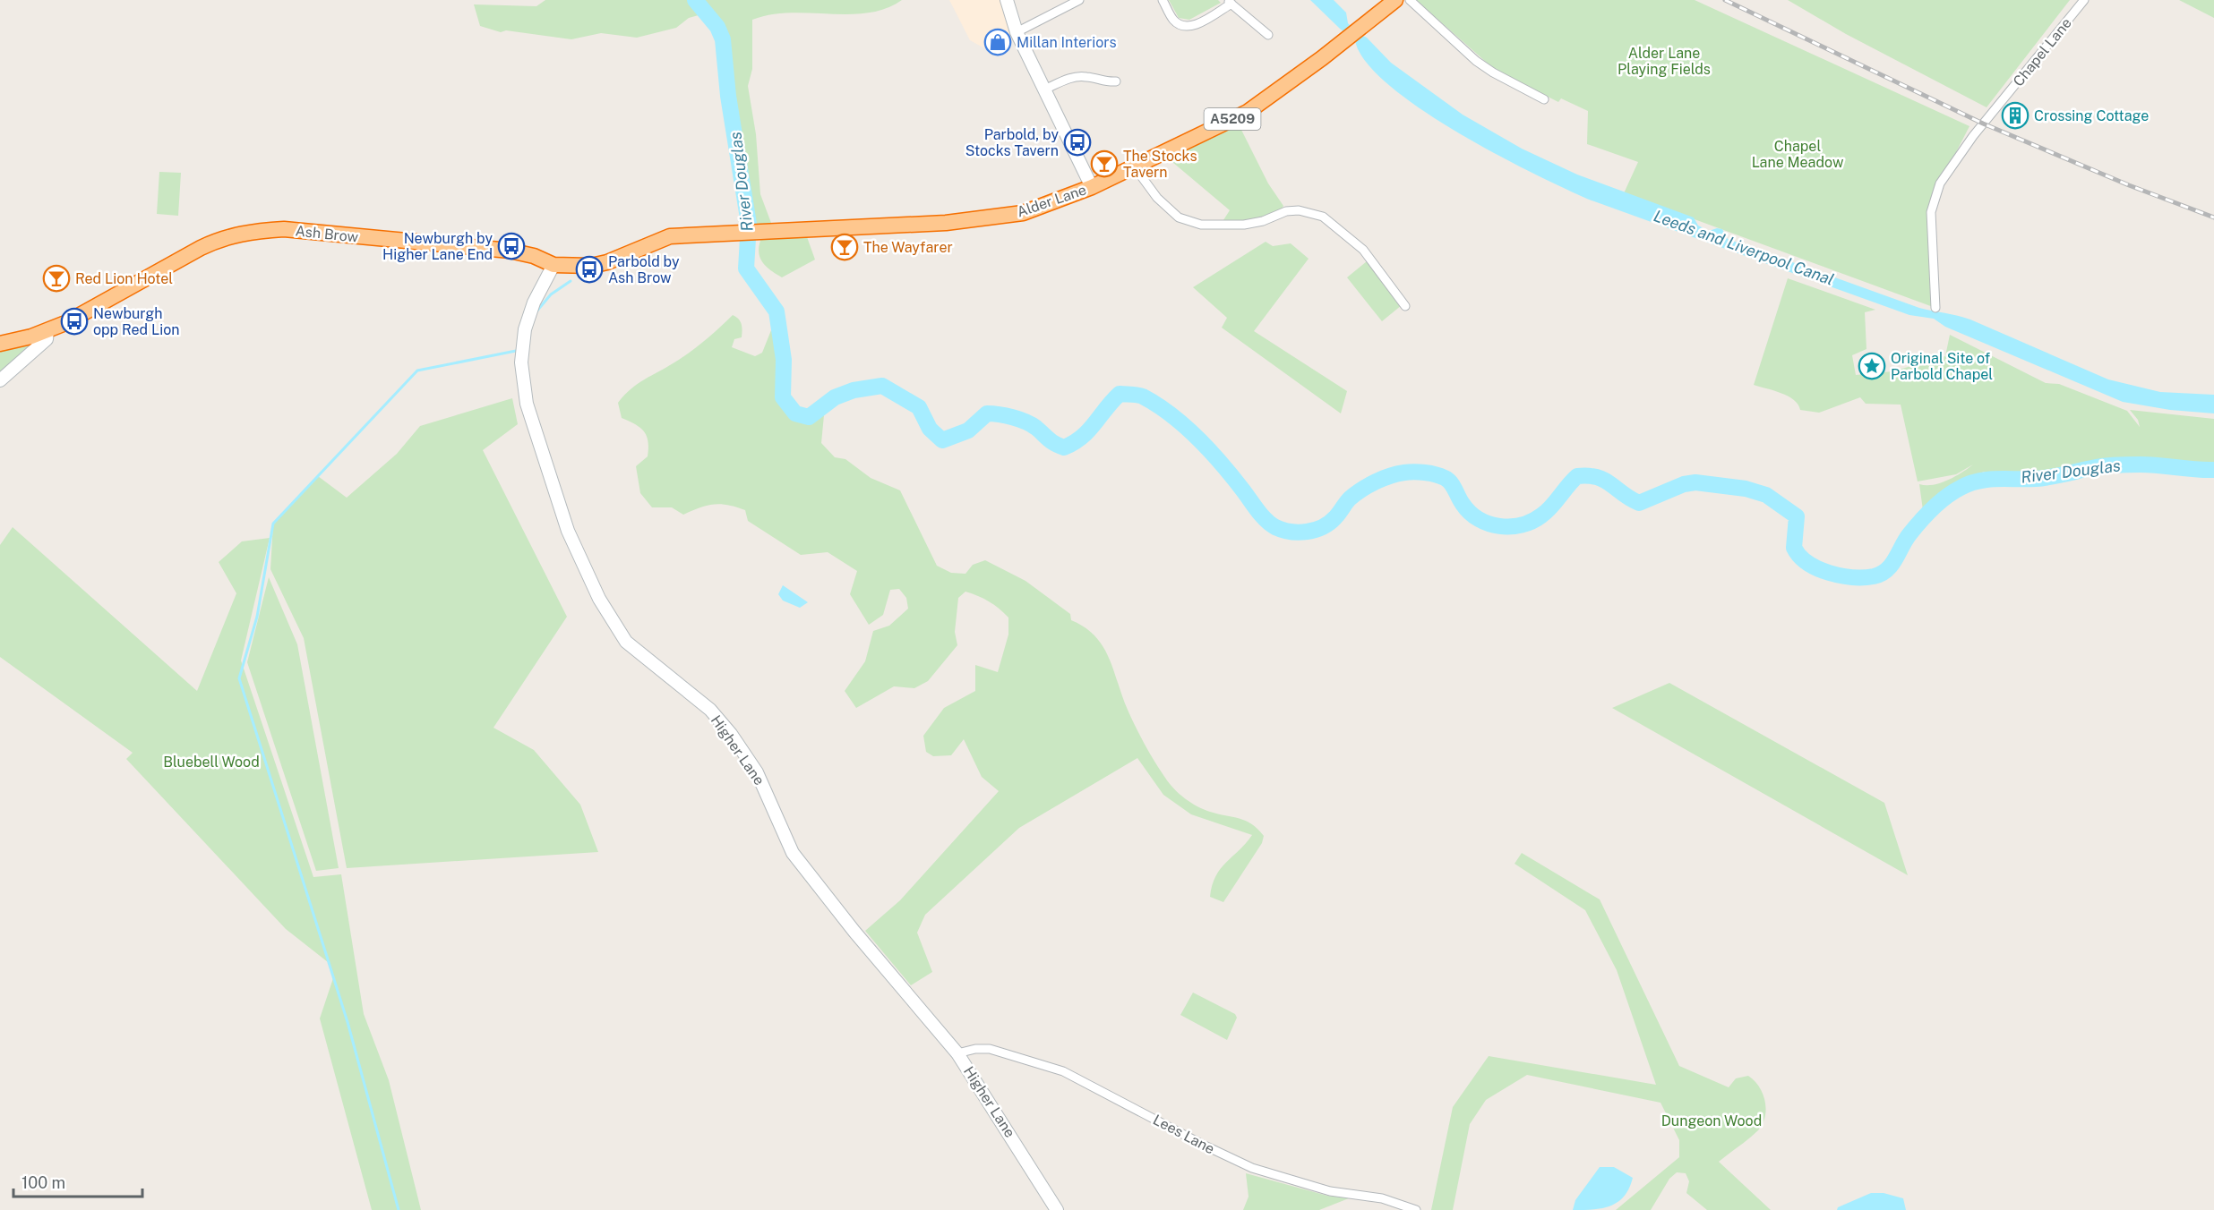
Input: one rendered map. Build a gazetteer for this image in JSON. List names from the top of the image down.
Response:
{
  "streets": {
    "highway": ["A5209", "Alder Lane", "Ash Brow"],
    "street": ["Chapel Lane", "Higher Lane", "Lees Lane"]
  },
  "crossings": [
    ["A5209", "Ash Brow"],
    ["Alder Lane", "Ash Brow"],
    ["Ash Brow", "Higher Lane"],
    ["Higher Lane", "Lees Lane"]
  ],
  "water": ["River Douglas", "Leeds and Liverpool Canal"],
  "parks": [
    "Alder Lane Playing Fields",
    "Chapel Lane Meadow",
    "Bluebell Wood",
    "Dungeon Wood"
  ],
  "places": {
    "shop": ["Millan Interiors"],
    "building": ["Crossing Cottage"],
    "bus stop": [
      "Parbold, by Stocks Tavern",
      "Newburgh by Higher Lane End",
      "Parbold by Ash Brow",
      "Newburgh opp Red Lion"
    ],
    "bar": ["The Stocks Tavern", "The Wayfarer", "Red Lion Hotel"],
    "place": ["Original Site of Parbold Chapel"]
  },
  "scale_bar": "100 m"
}
